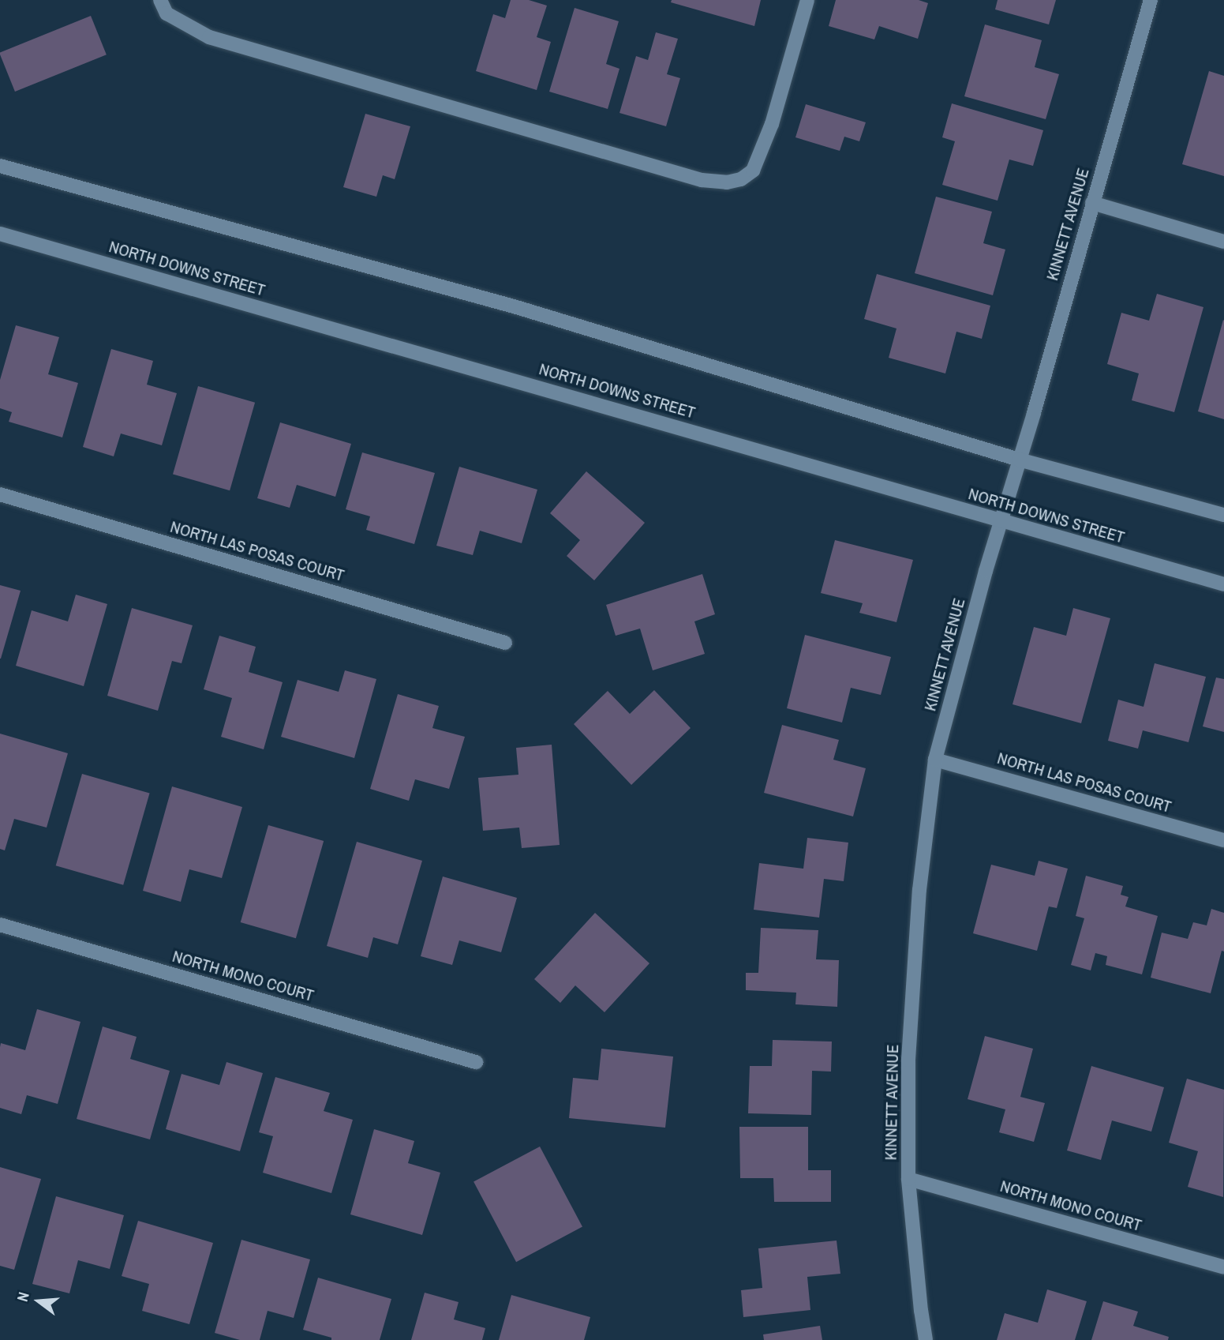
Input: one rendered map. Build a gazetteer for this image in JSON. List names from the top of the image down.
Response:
{
  "streets": {
    "street": [
      "KINNETT AVENUE",
      "NORTH DOWNS STREET",
      "NORTH LAS POSAS COURT",
      "NORTH MONO COURT"
    ]
  },
  "crossings": [
    ["KINNETT AVENUE", "NORTH DOWNS STREET"],
    ["KINNETT AVENUE", "NORTH LAS POSAS COURT"],
    ["KINNETT AVENUE", "NORTH MONO COURT"]
  ],
  "north": "left"
}
